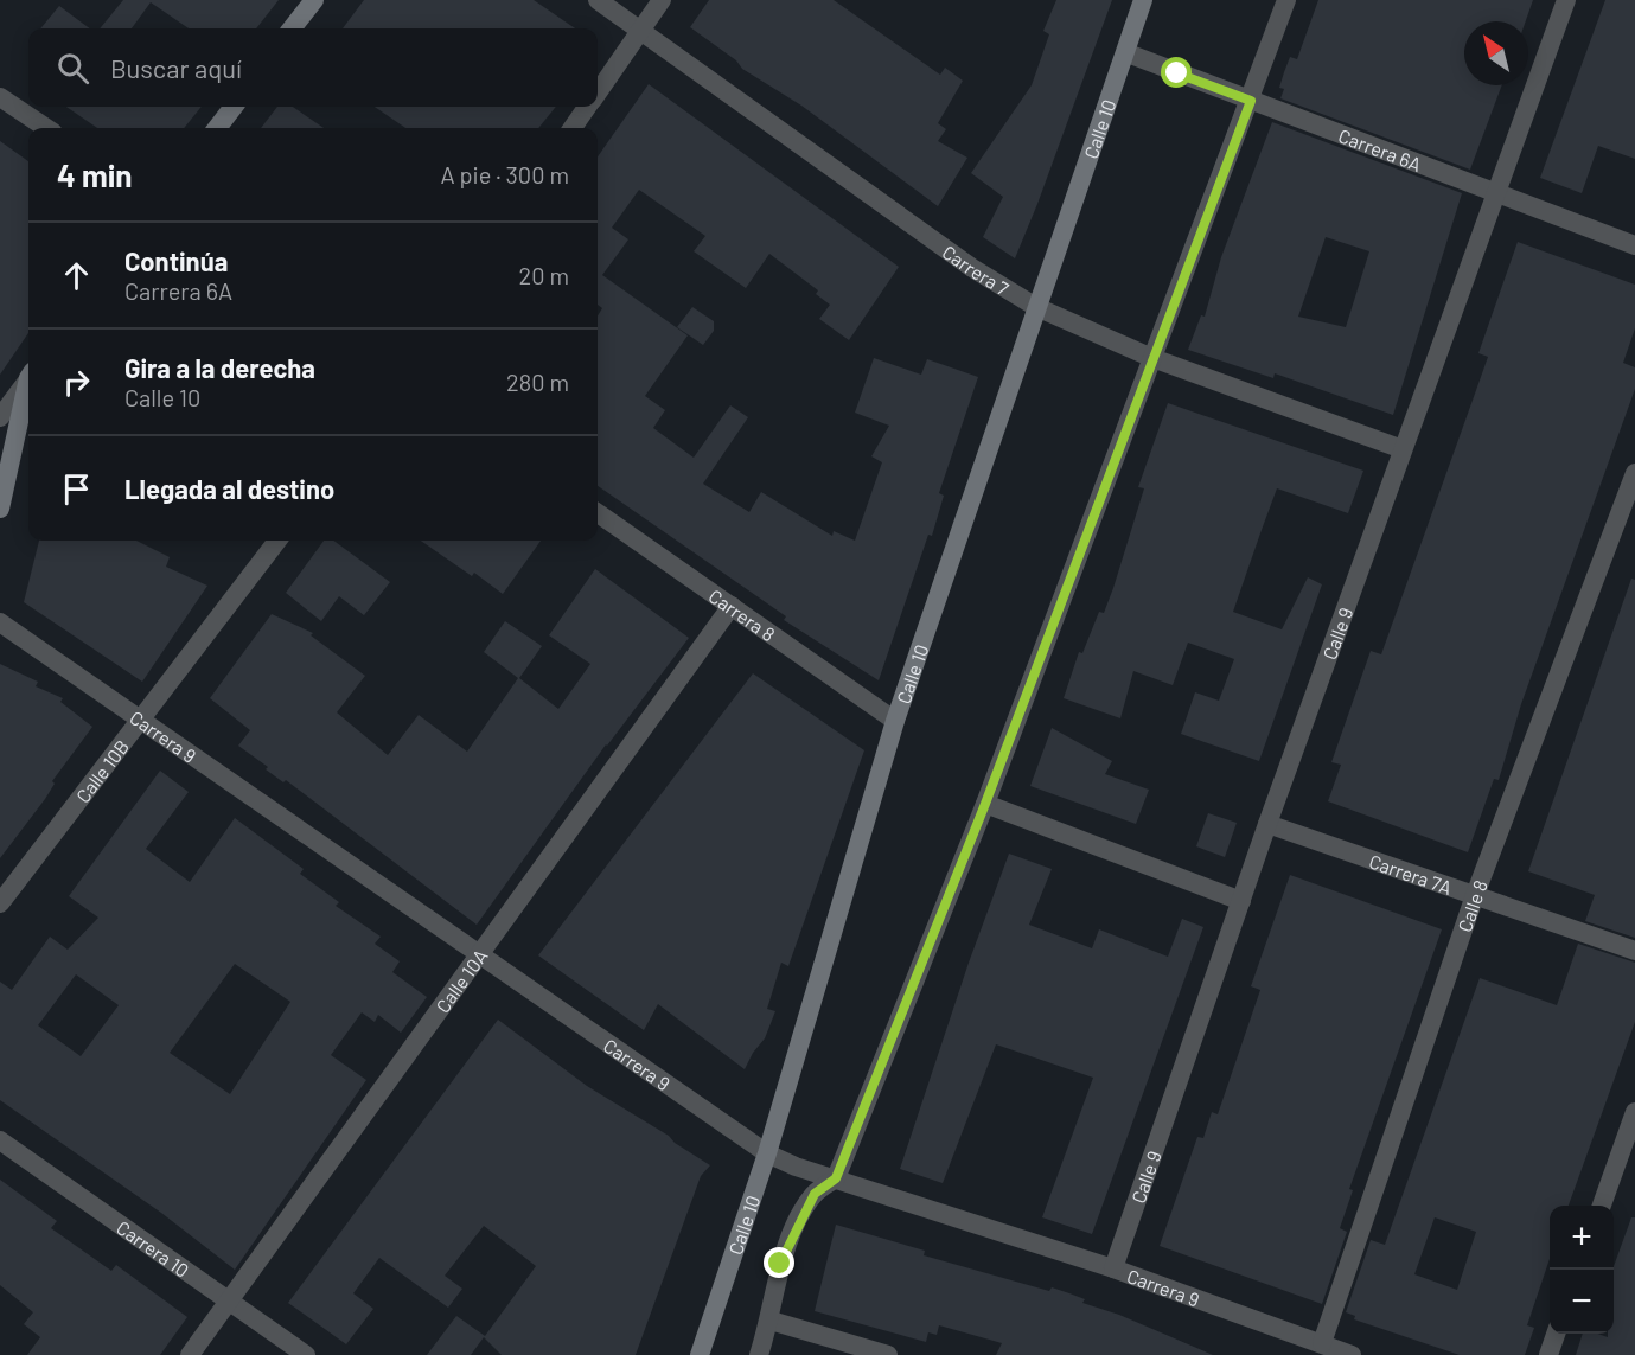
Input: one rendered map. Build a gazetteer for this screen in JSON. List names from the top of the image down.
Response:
{
  "streets": {
    "main road": ["Calle 10"],
    "street": [
      "Carrera 6A",
      "Carrera 7",
      "Carrera 8",
      "Calle 9",
      "Carrera 9",
      "Calle 10B",
      "Carrera 7A",
      "Calle 8",
      "Calle 10A",
      "Carrera 10"
    ]
  },
  "crossings": [
    ["Calle 10", "Carrera 6A"],
    ["Calle 10", "Carrera 7"],
    ["Calle 10", "Carrera 8"],
    ["Calle 10", "Carrera 9"],
    ["Carrera 6A", "Calle 9"],
    ["Carrera 7", "Calle 9"],
    ["Carrera 8", "Calle 10A"],
    ["Calle 9", "Carrera 9"],
    ["Calle 9", "Carrera 7A"],
    ["Carrera 9", "Calle 10B"],
    ["Carrera 9", "Calle 8"],
    ["Carrera 9", "Calle 10A"],
    ["Carrera 7A", "Calle 8"],
    ["Calle 10A", "Carrera 10"]
  ],
  "north": "top left",
  "page": {
    "search": "Buscar aquí",
    "heading": ["4 min", "A pie · 300 m"],
    "list": [
      ["Continúa", "Carrera 6A", "20 m"],
      ["Gira a la derecha", "Calle 10", "280 m"],
      "Llegada al destino"
    ],
    "map_buttons": ["+", "−"]
  }
}
